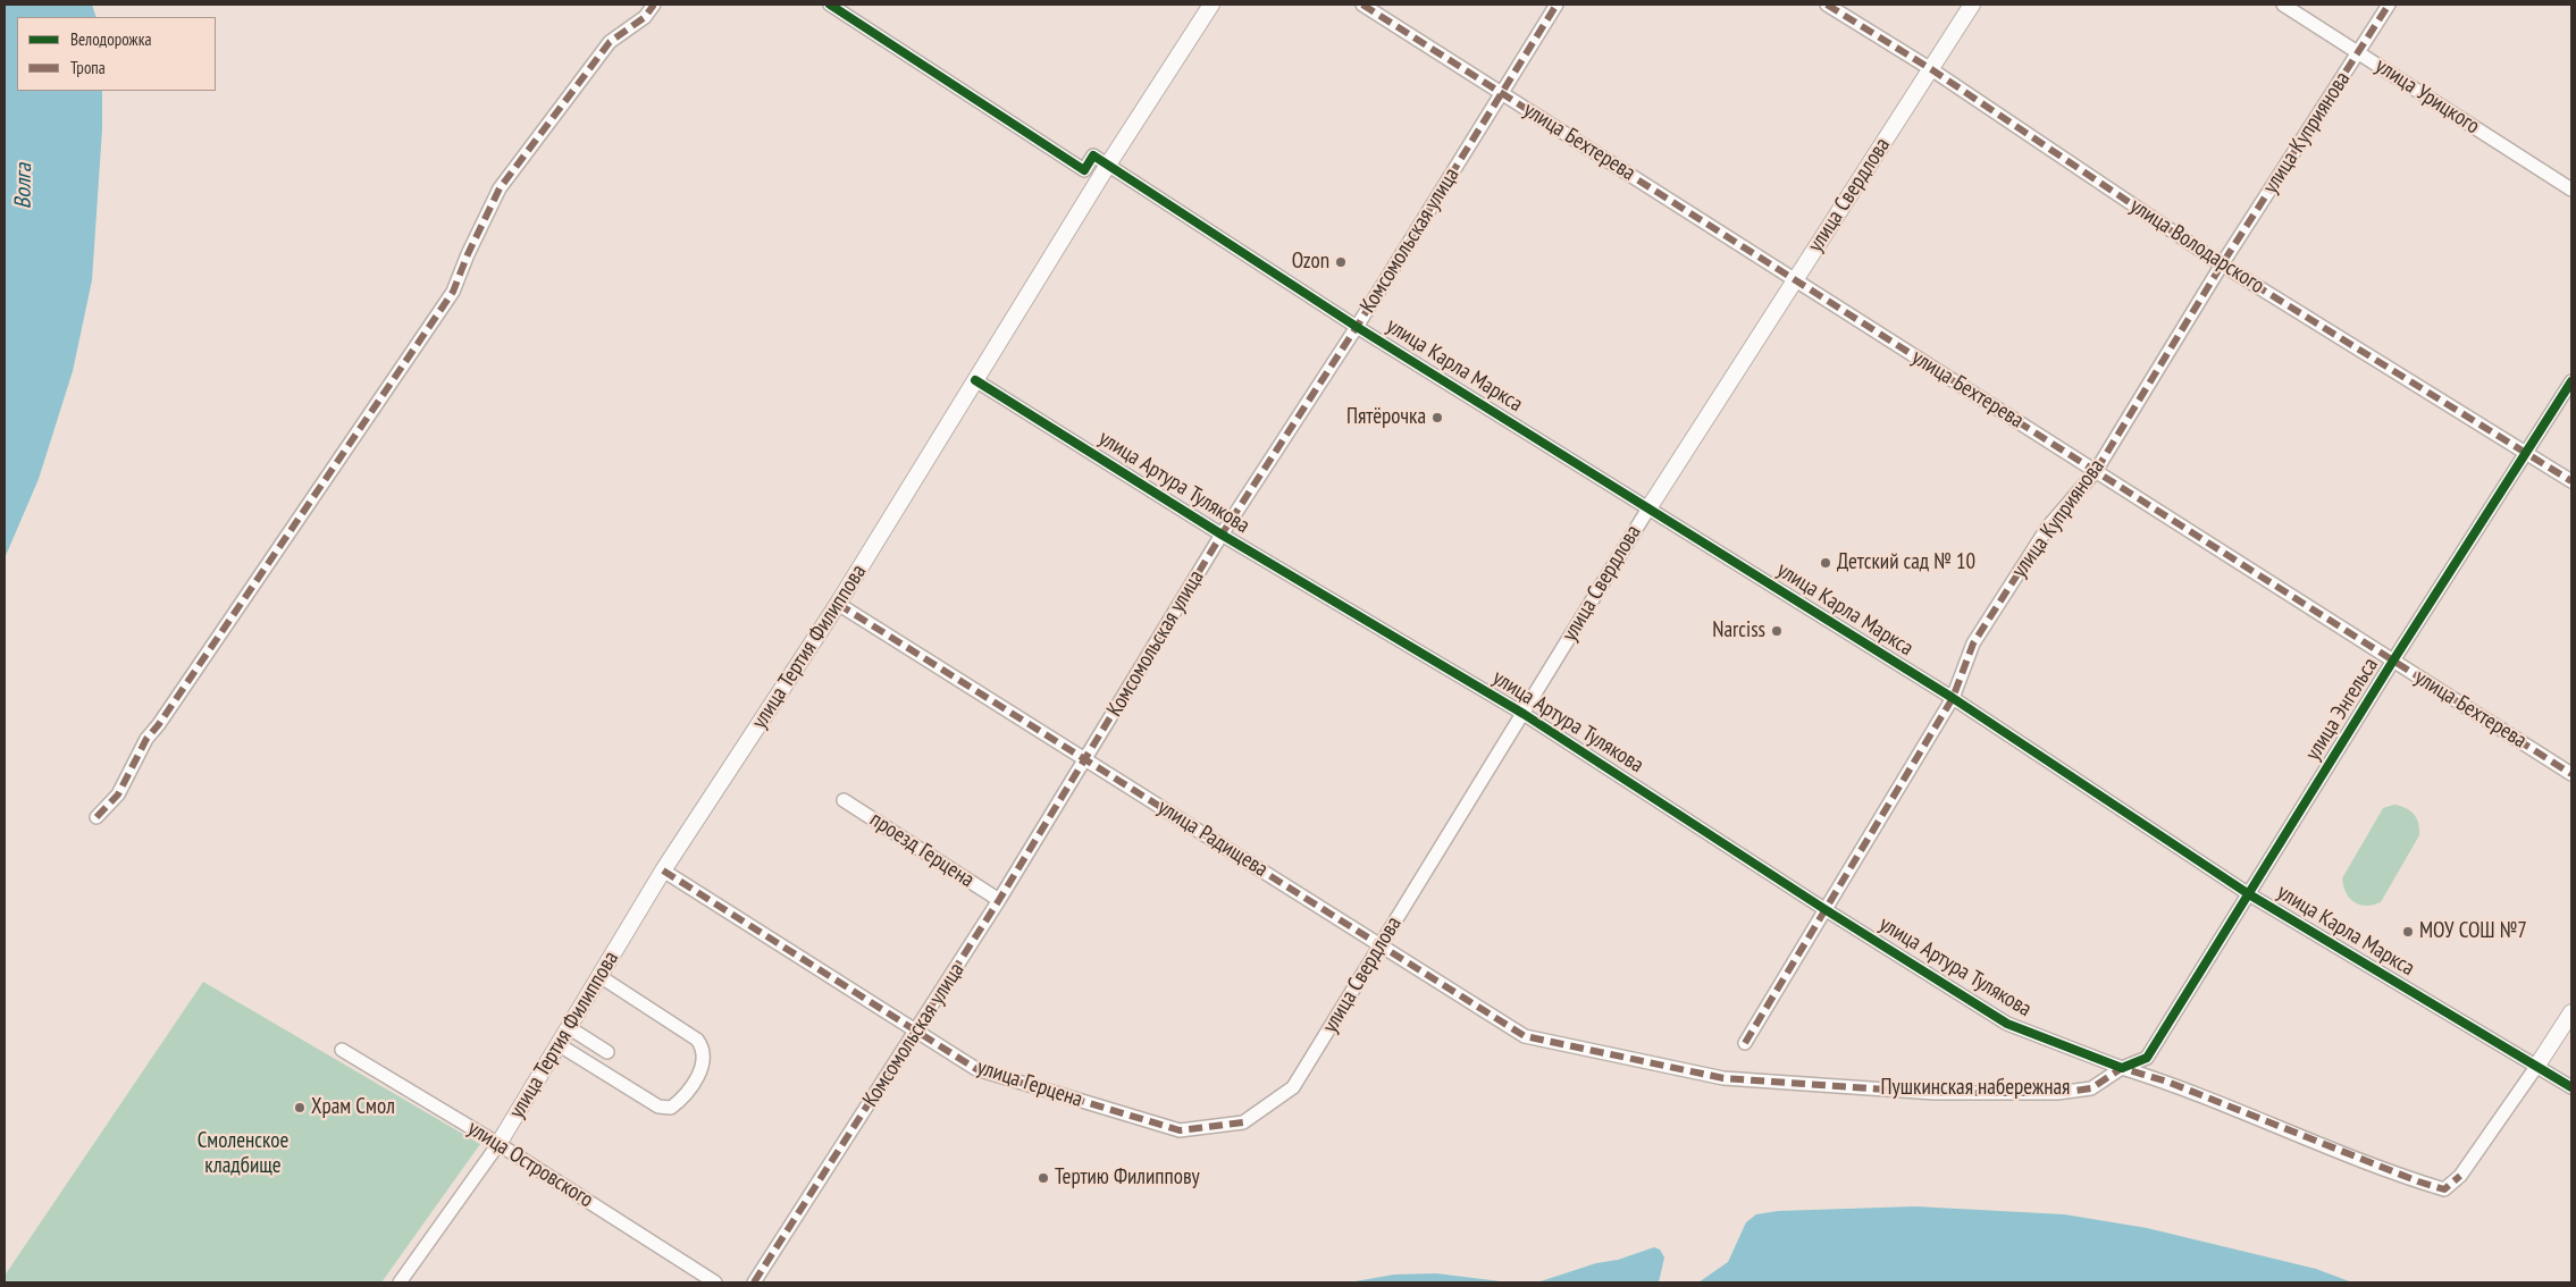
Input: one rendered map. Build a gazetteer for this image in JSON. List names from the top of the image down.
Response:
{
  "streets": {
    "street": [
      "улица Урицкого",
      "улица Куприянова",
      "улица Бехтерева",
      "улица Свердлова",
      "Комсомольская улица",
      "улица Володарского",
      "улица Карла Маркса",
      "улица Артура Тулякова",
      "улица Тертия Филиппова",
      "улица Энгельса",
      "улица Радищева",
      "проезд Герцена",
      "улица Герцена",
      "Пушкинская набережная",
      "улица Островского"
    ]
  },
  "crossings": [
    ["улица Урицкого", "улица Куприянова"],
    ["улица Куприянова", "улица Бехтерева"],
    ["улица Куприянова", "улица Володарского"],
    ["улица Куприянова", "улица Карла Маркса"],
    ["улица Куприянова", "улица Артура Тулякова"],
    ["улица Бехтерева", "улица Свердлова"],
    ["улица Бехтерева", "Комсомольская улица"],
    ["улица Бехтерева", "улица Энгельса"],
    ["улица Свердлова", "улица Володарского"],
    ["улица Свердлова", "улица Карла Маркса"],
    ["улица Свердлова", "улица Артура Тулякова"],
    ["улица Свердлова", "улица Радищева"],
    ["улица Свердлова", "улица Герцена"],
    ["Комсомольская улица", "улица Карла Маркса"],
    ["Комсомольская улица", "улица Артура Тулякова"],
    ["Комсомольская улица", "улица Радищева"],
    ["Комсомольская улица", "проезд Герцена"],
    ["Комсомольская улица", "улица Герцена"],
    ["улица Володарского", "улица Энгельса"],
    ["улица Карла Маркса", "улица Тертия Филиппова"],
    ["улица Карла Маркса", "улица Энгельса"],
    ["улица Артура Тулякова", "улица Тертия Филиппова"],
    ["улица Артура Тулякова", "улица Энгельса"],
    ["улица Артура Тулякова", "Пушкинская набережная"],
    ["улица Тертия Филиппова", "улица Радищева"],
    ["улица Тертия Филиппова", "улица Герцена"],
    ["улица Тертия Филиппова", "улица Островского"],
    ["улица Энгельса", "Пушкинская набережная"],
    ["улица Радищева", "Пушкинская набережная"]
  ],
  "water": ["Волга"],
  "parks": ["Смоленское кладбище"],
  "places": [
    "Ozon",
    "Пятёрочка",
    "Детский сад № 10",
    "Narciss",
    "МОУ СОШ №7",
    "Храм Смол",
    "Тертию Филиппову"
  ],
  "legend": ["Велодорожка", "Тропа"]
}
